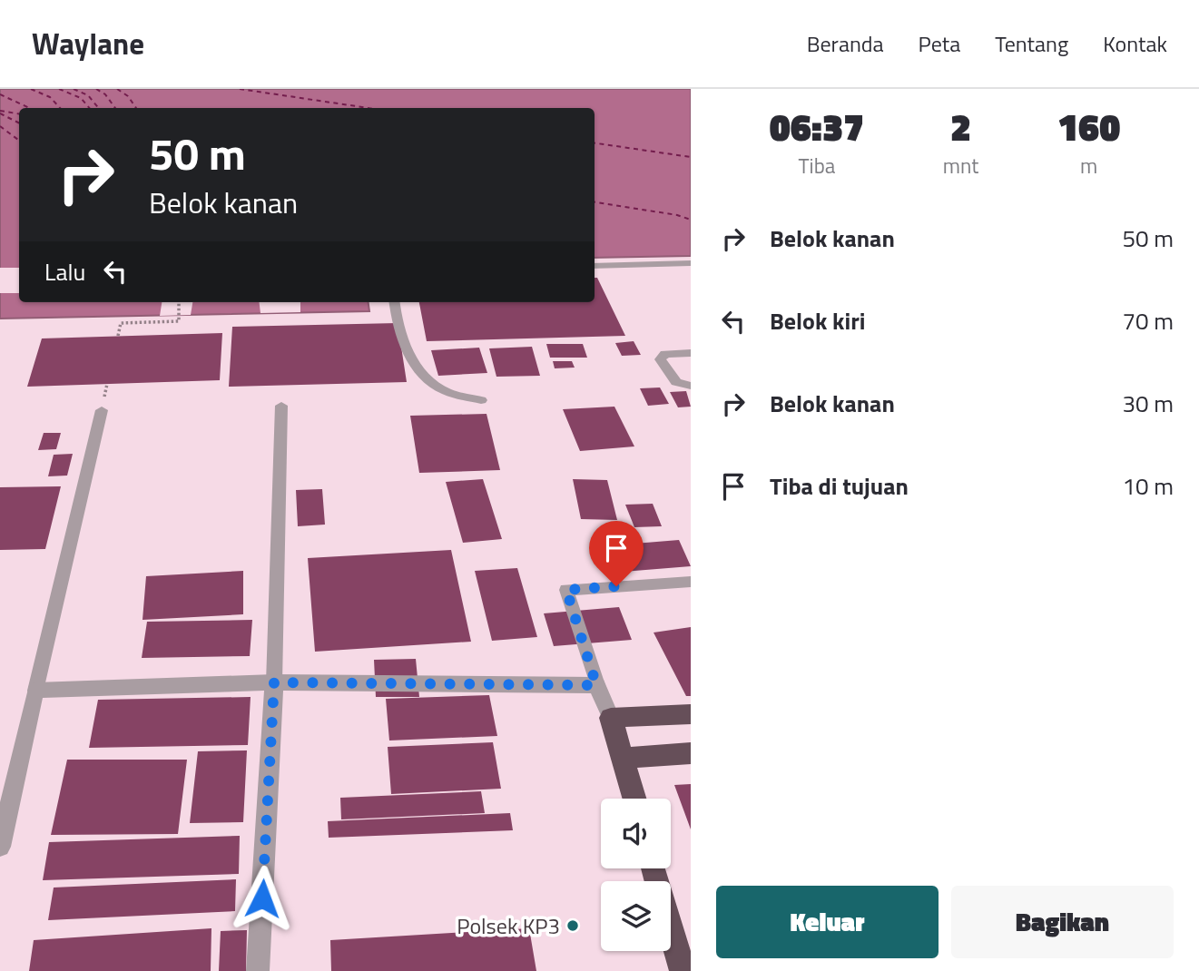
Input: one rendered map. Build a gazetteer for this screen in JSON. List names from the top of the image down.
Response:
{
  "places": ["Polsek KP3"],
  "page": {
    "header": "Waylane",
    "nav": [
      "Beranda",
      "Peta",
      "Tentang",
      "Kontak"
    ],
    "eta": [
      "06:37",
      "Tiba",
      "2",
      "mnt",
      "160",
      "m"
    ],
    "turn": ["50 m", "Belok kanan"],
    "list": [
      {
        "name": "Belok kanan",
        "value": "50 m"
      },
      {
        "name": "Belok kiri",
        "value": "70 m"
      },
      {
        "name": "Belok kanan",
        "value": "30 m"
      },
      {
        "name": "Tiba di tujuan",
        "value": "10 m"
      }
    ],
    "then": "Lalu",
    "buttons": ["Keluar", "Bagikan"]
  }
}
